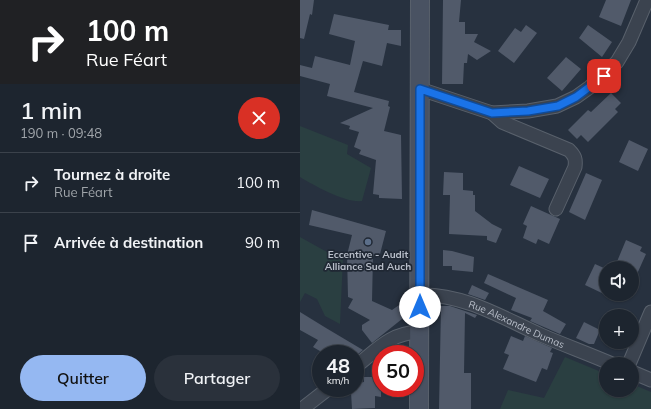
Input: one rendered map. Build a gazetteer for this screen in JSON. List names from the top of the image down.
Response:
{
  "streets": {
    "street": ["Rue Alexandre Dumas"]
  },
  "places": ["Eccentive - Audit Alliance Sud Auch"],
  "page": {
    "turn": ["100 m", "Rue Féart"],
    "heading": ["1 min", "190 m · 09:48"],
    "list": [
      {
        "name": "Tournez à droite",
        "note": "Rue Féart",
        "value": "100 m"
      },
      {
        "name": "Arrivée à destination",
        "value": "90 m"
      }
    ],
    "map_buttons": ["+", "−"],
    "speed": "48 km/h",
    "limit": "50",
    "buttons": ["Quitter", "Partager"]
  }
}
